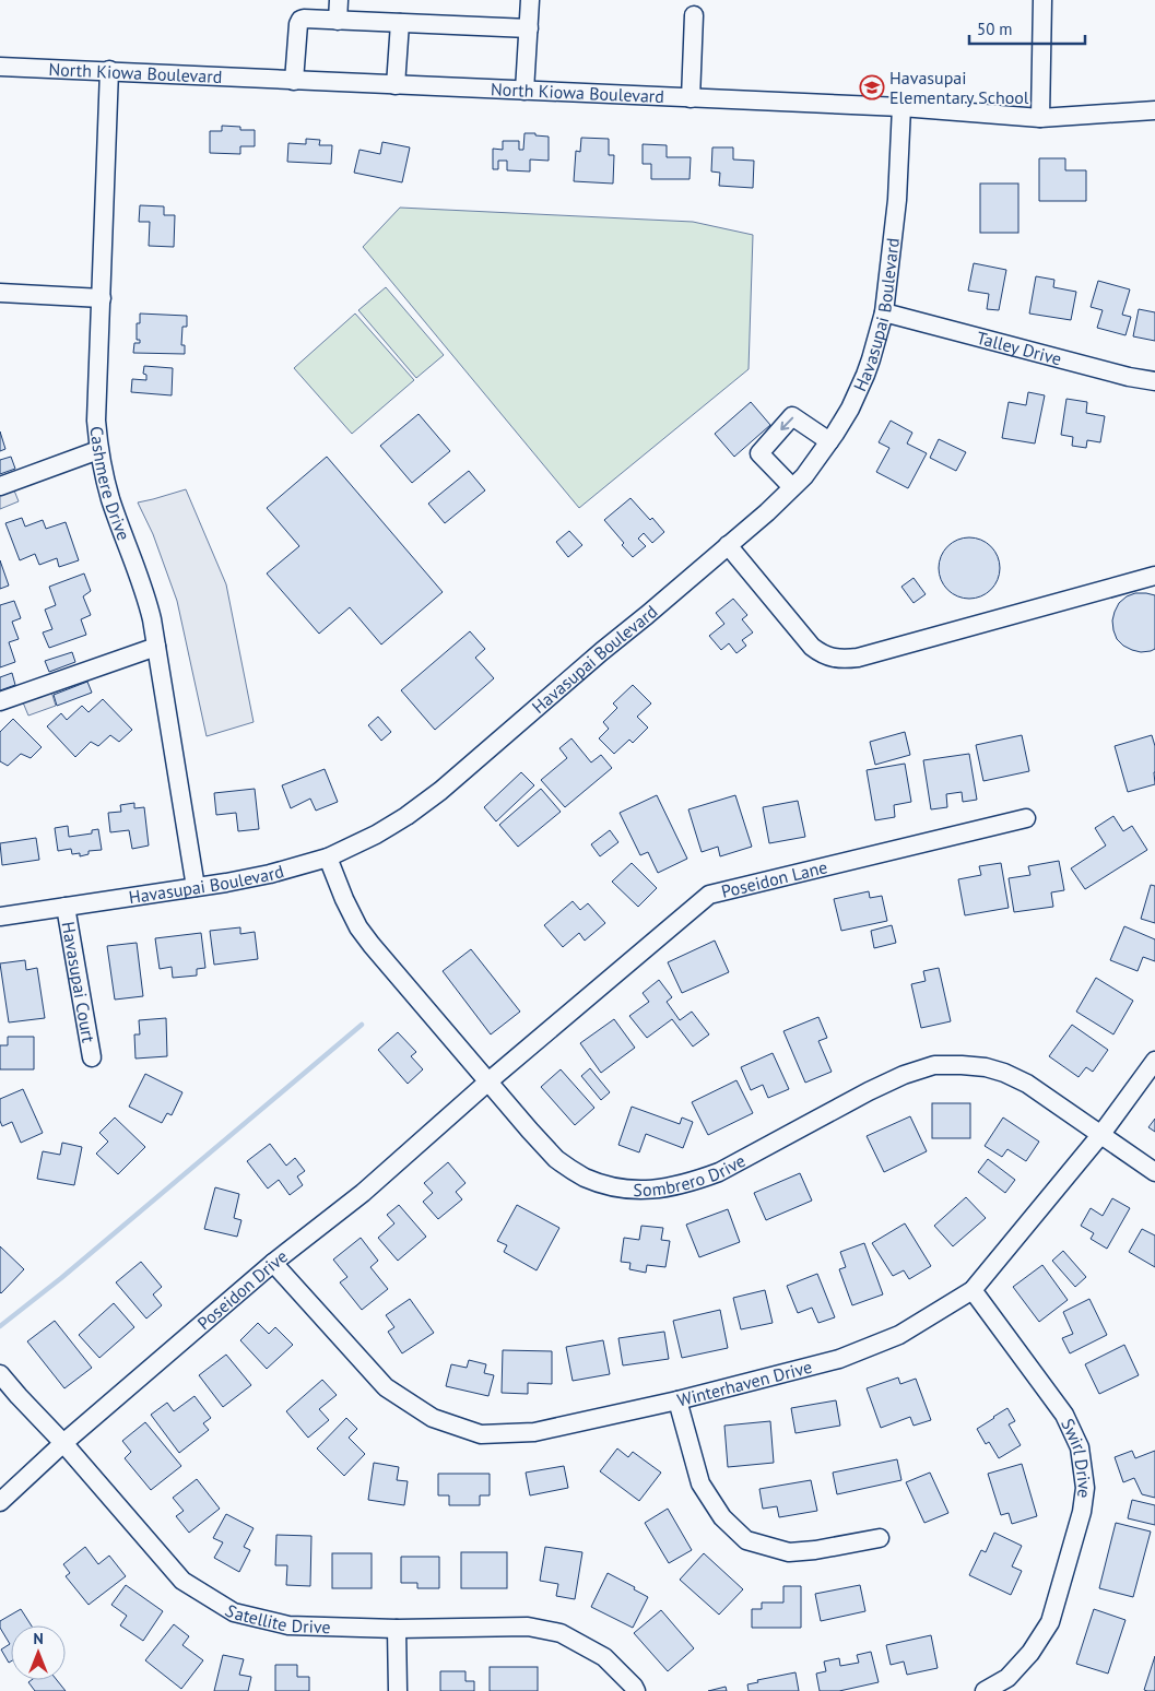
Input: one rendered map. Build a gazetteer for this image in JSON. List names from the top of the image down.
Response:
{
  "streets": {
    "street": [
      "North Kiowa Boulevard",
      "Havasupai Boulevard",
      "Talley Drive",
      "Cashmere Drive",
      "Poseidon Lane",
      "Havasupai Court",
      "Sombrero Drive",
      "Poseidon Drive",
      "Winterhaven Drive",
      "Swirl Drive",
      "Satellite Drive"
    ]
  },
  "crossings": [
    ["North Kiowa Boulevard", "Havasupai Boulevard"],
    ["North Kiowa Boulevard", "Cashmere Drive"],
    ["Havasupai Boulevard", "Talley Drive"],
    ["Havasupai Boulevard", "Cashmere Drive"],
    ["Havasupai Boulevard", "Havasupai Court"],
    ["Havasupai Boulevard", "Sombrero Drive"],
    ["Poseidon Lane", "Sombrero Drive"],
    ["Poseidon Lane", "Poseidon Drive"],
    ["Sombrero Drive", "Poseidon Drive"],
    ["Sombrero Drive", "Winterhaven Drive"],
    ["Poseidon Drive", "Winterhaven Drive"],
    ["Poseidon Drive", "Satellite Drive"],
    ["Winterhaven Drive", "Swirl Drive"]
  ],
  "places": {
    "school or university": ["Havasupai Elementary School"]
  },
  "scale_bar": "50 m",
  "north": "top"
}
